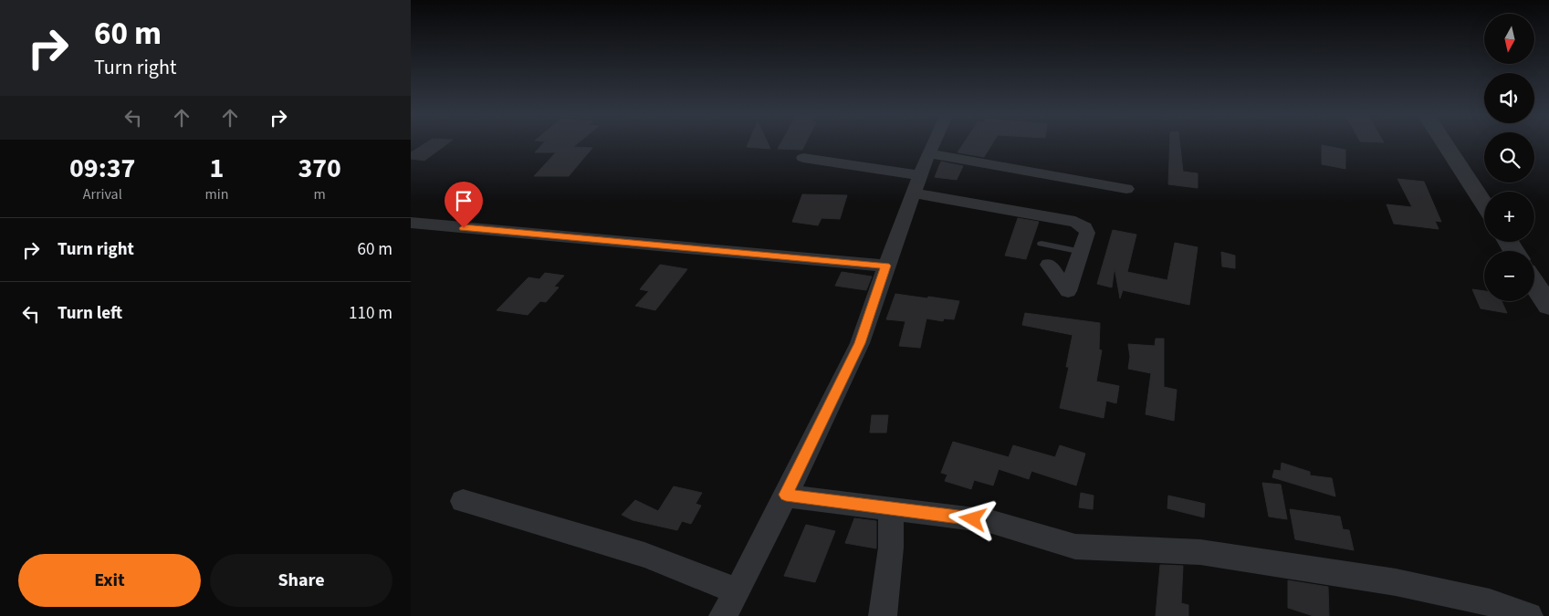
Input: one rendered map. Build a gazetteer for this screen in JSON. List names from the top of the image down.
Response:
{
  "north": "bottom",
  "page": {
    "turn": ["60 m", "Turn right"],
    "map_buttons": ["+", "−"],
    "eta": [
      "09:37",
      "Arrival",
      "1",
      "min",
      "370",
      "m"
    ],
    "list": [
      {
        "name": "Turn right",
        "value": "60 m"
      },
      {
        "name": "Turn left",
        "value": "110 m"
      }
    ],
    "buttons": ["Exit", "Share"]
  }
}
